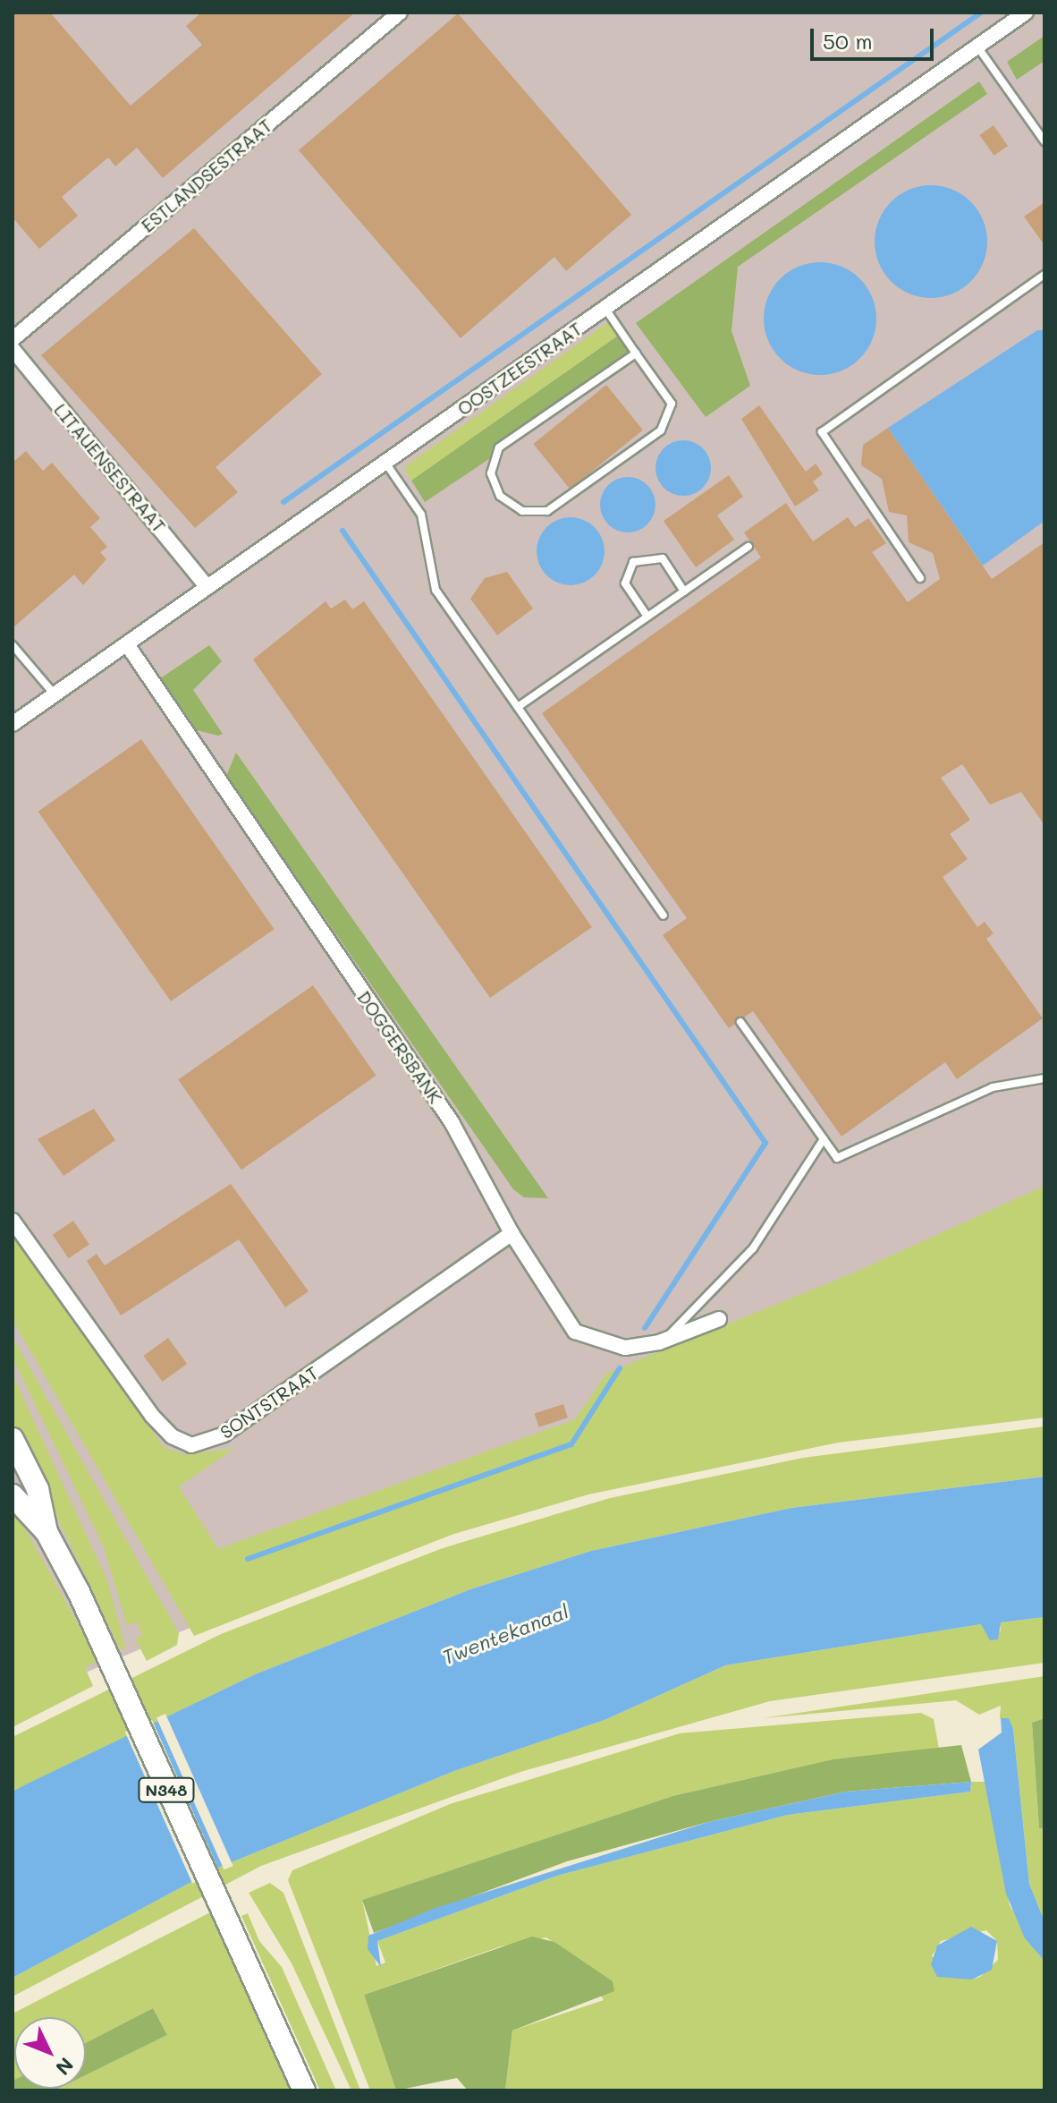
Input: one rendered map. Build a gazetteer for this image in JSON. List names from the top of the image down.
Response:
{
  "streets": {
    "main road": ["N348"],
    "street": [
      "ESTLANDSESTRAAT",
      "OOSTZEESTRAAT",
      "LITAUENSESTRAAT",
      "DOGGERSBANK",
      "SONTSTRAAT"
    ]
  },
  "crossings": [
    ["OOSTZEESTRAAT", "LITAUENSESTRAAT"],
    ["OOSTZEESTRAAT", "DOGGERSBANK"],
    ["DOGGERSBANK", "SONTSTRAAT"]
  ],
  "water": ["Twentekanaal"],
  "scale_bar": "50 m",
  "north": "bottom right"
}
